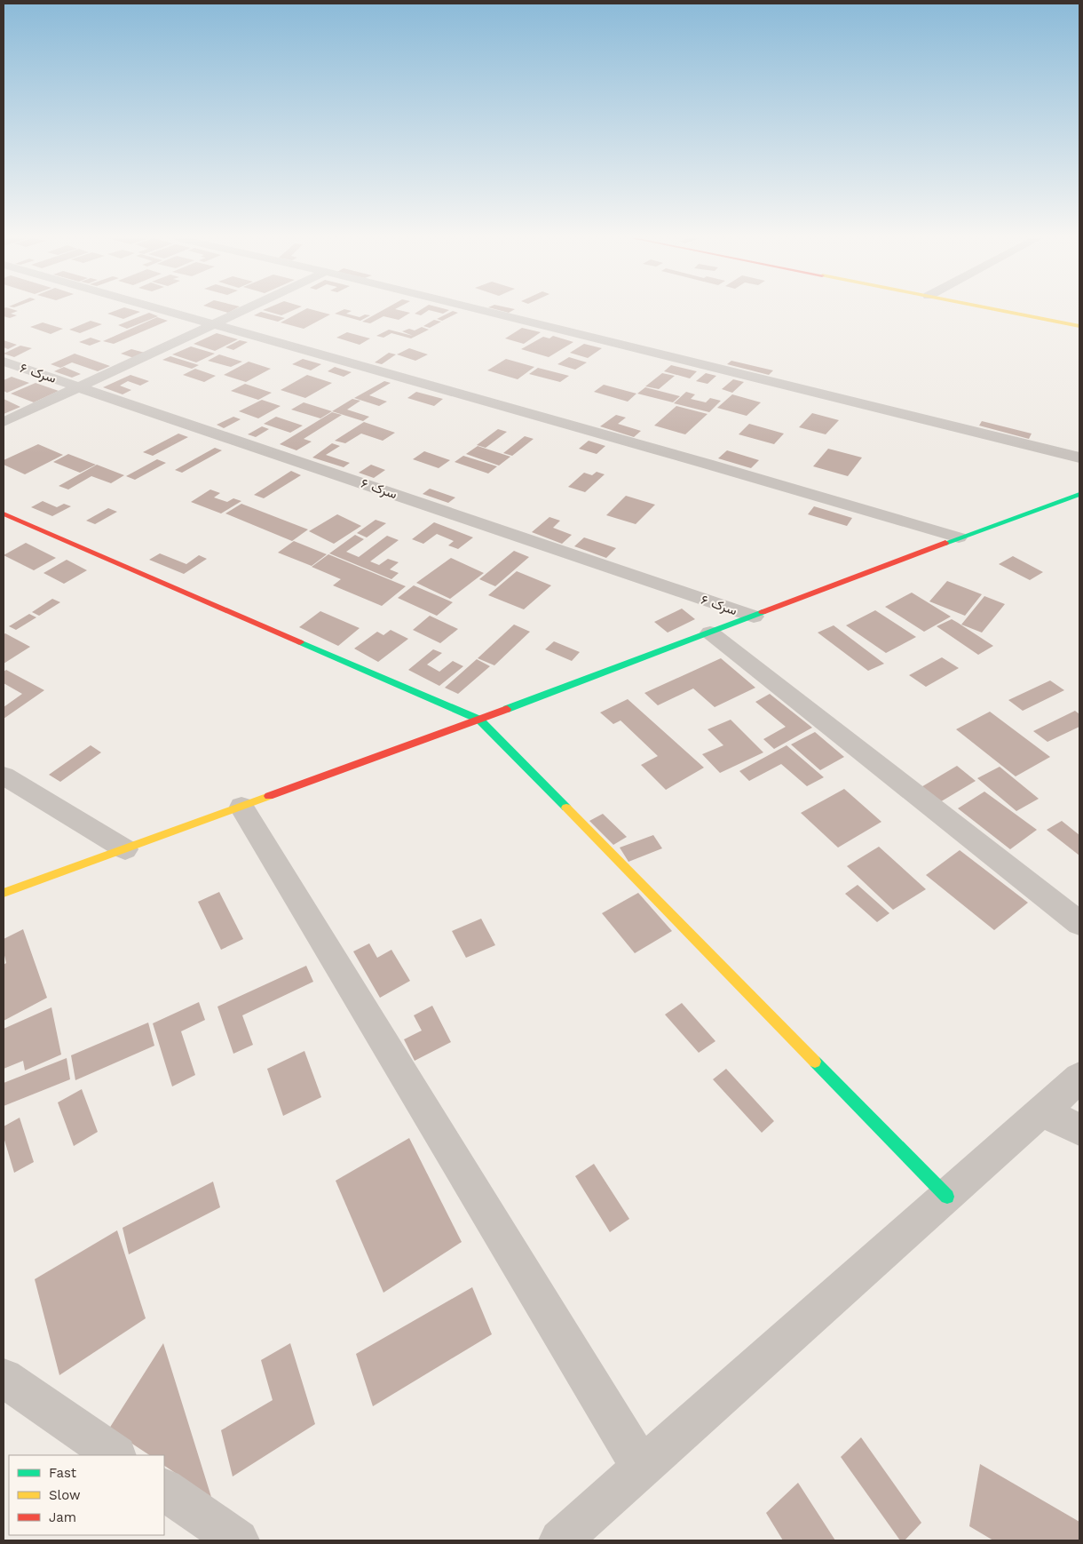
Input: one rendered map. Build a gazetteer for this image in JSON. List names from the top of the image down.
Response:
{
  "streets": {
    "street": ["سرک ۶"]
  },
  "legend": ["Fast", "Slow", "Jam"]
}
